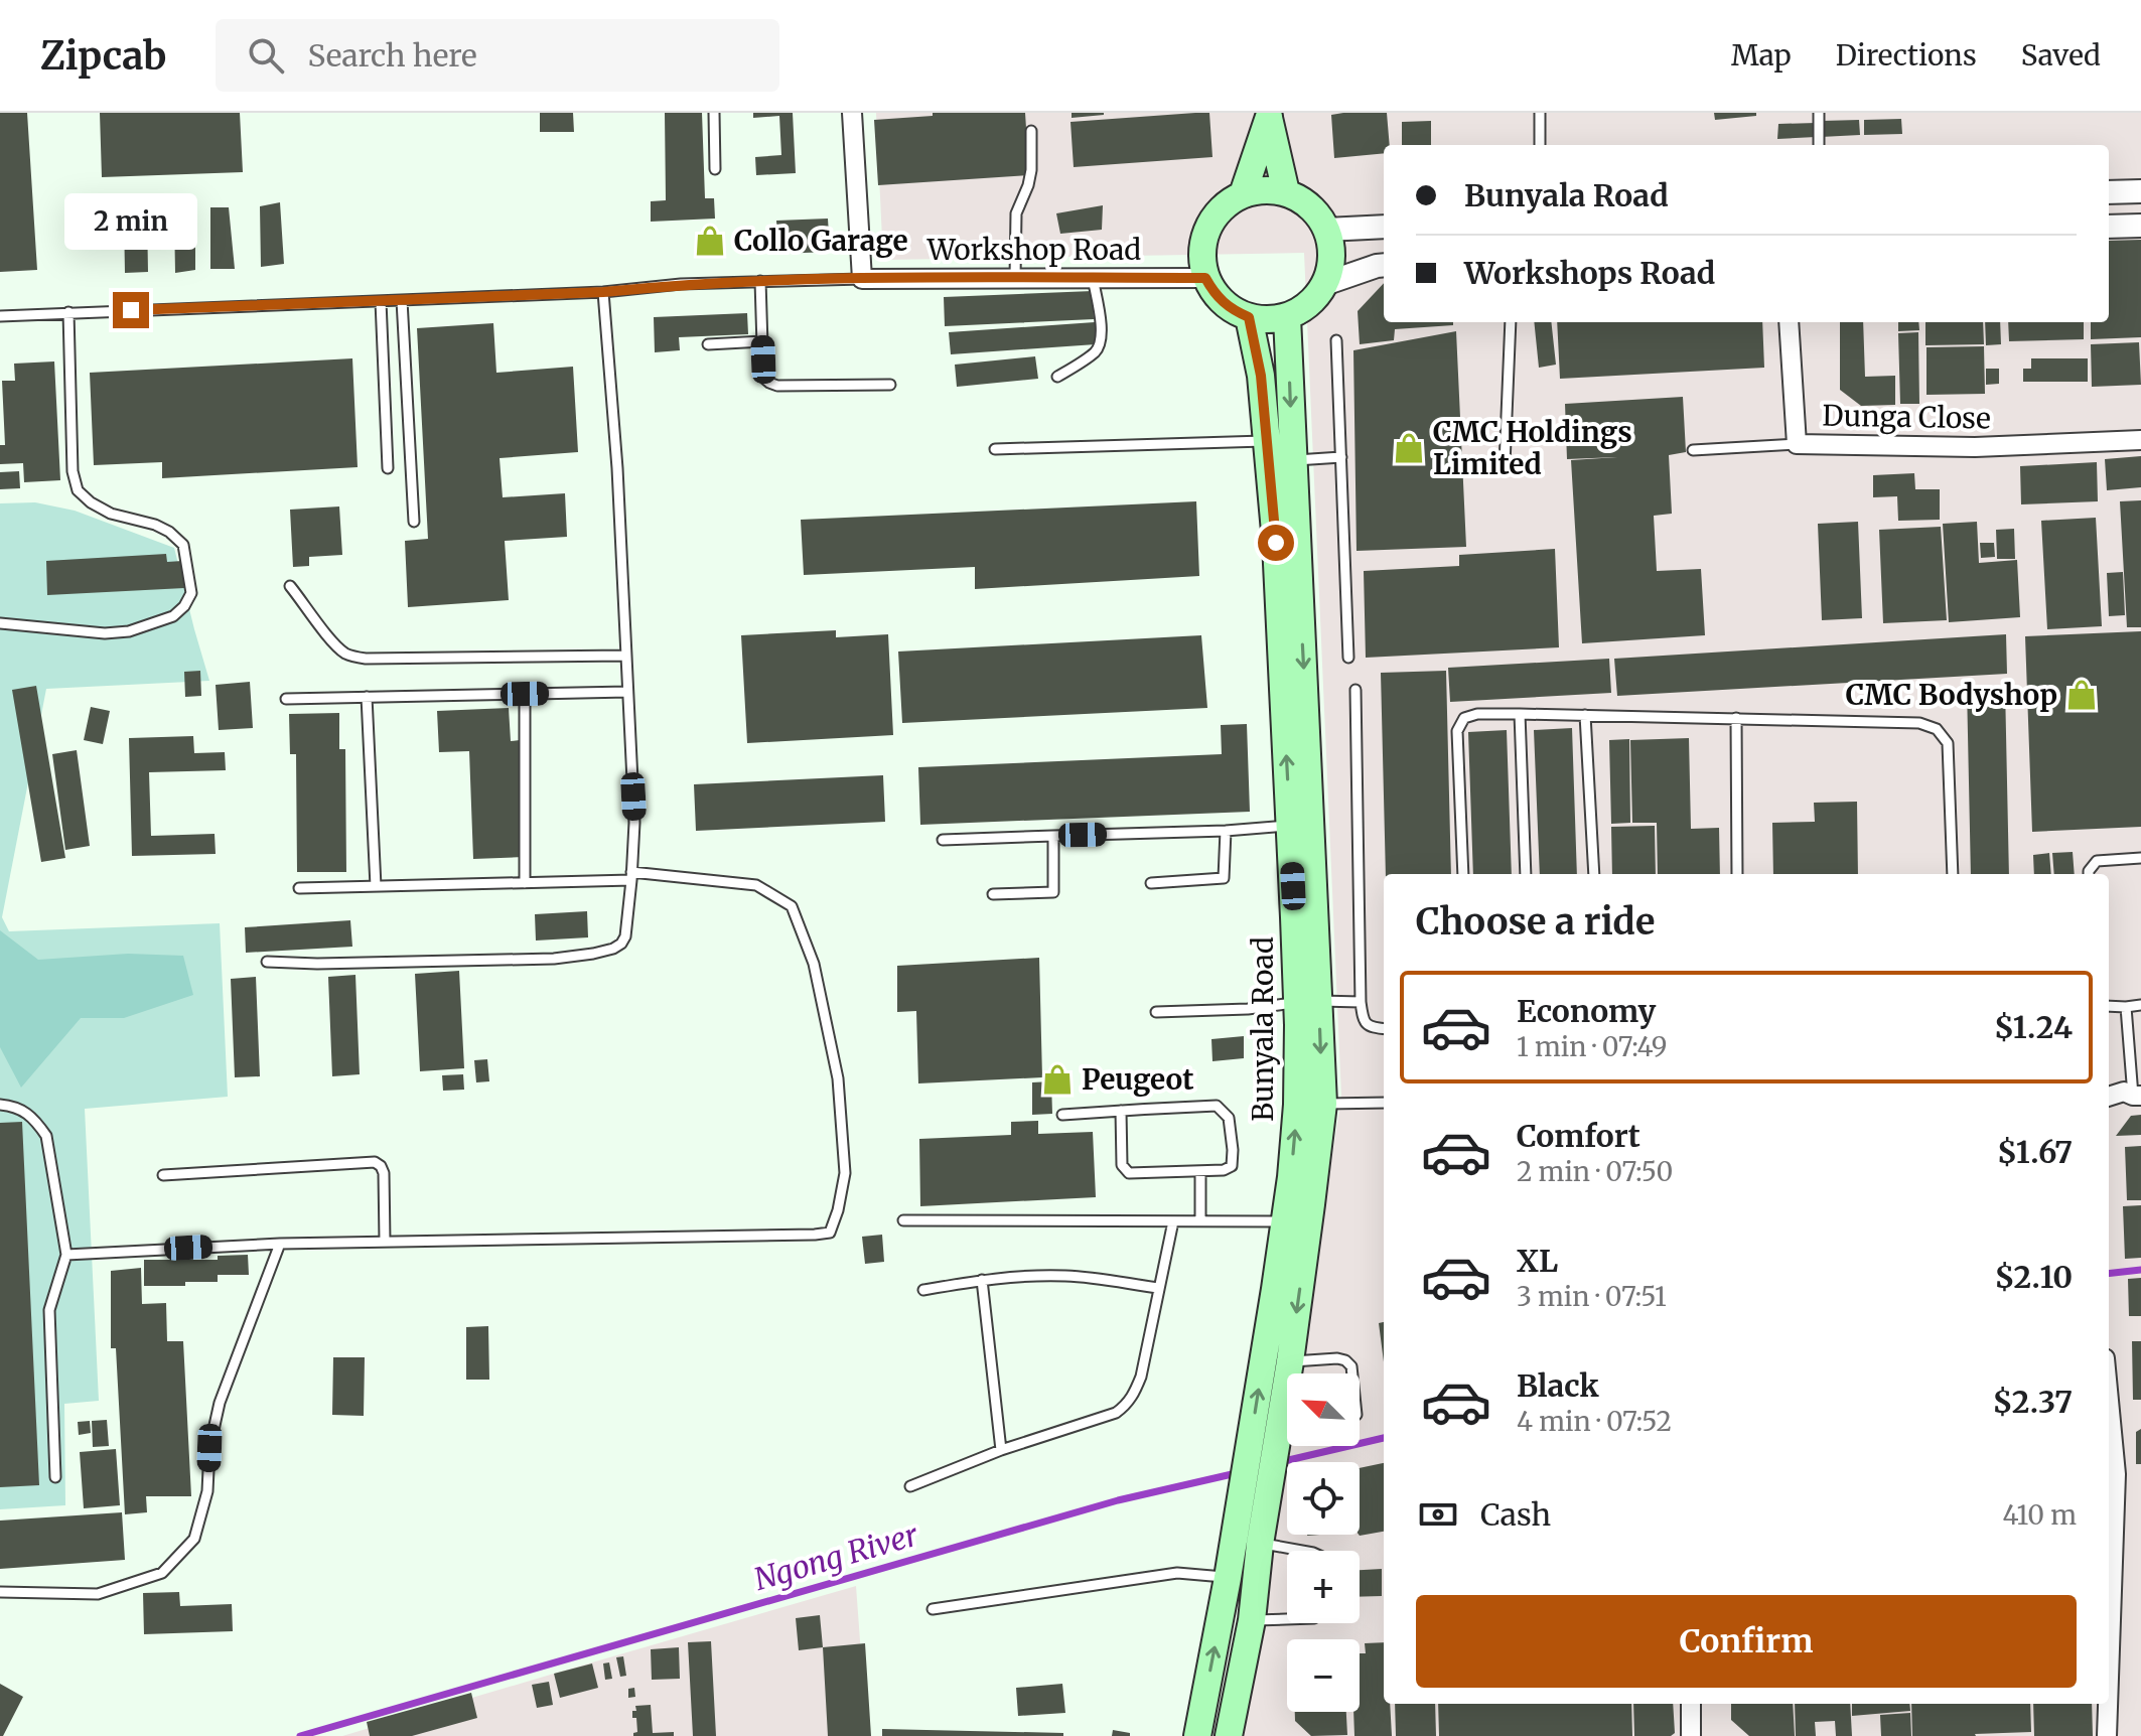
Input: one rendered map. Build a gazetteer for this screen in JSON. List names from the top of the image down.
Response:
{
  "streets": {
    "main road": ["Bunyala Road"],
    "street": ["Workshop Road", "Dunga Close"]
  },
  "crossings": [
    ["Workshop Road", "Bunyala Road"]
  ],
  "water": ["Ngong River"],
  "places": {
    "shop": [
      "Collo Garage",
      "CMC Holdings Limited",
      "CMC Bodyshop",
      "Peugeot"
    ]
  },
  "north": "top left",
  "page": {
    "header": "Zipcab",
    "search": "Search here",
    "nav": ["Map", "Directions", "Saved"],
    "banner": ["Bunyala Road", "Workshops Road"],
    "bubble": "2 min",
    "heading": "Choose a ride",
    "list": [
      {
        "name": "Economy",
        "note": "1 min · 07:49",
        "value": "$1.24"
      },
      {
        "name": "Comfort",
        "note": "2 min · 07:50",
        "value": "$1.67"
      },
      {
        "name": "XL",
        "note": "3 min · 07:51",
        "value": "$2.10"
      },
      {
        "name": "Black",
        "note": "4 min · 07:52",
        "value": "$2.37"
      }
    ],
    "map_buttons": ["+", "−"],
    "pay": ["Cash", "410 m"],
    "buttons": "Confirm"
  }
}
